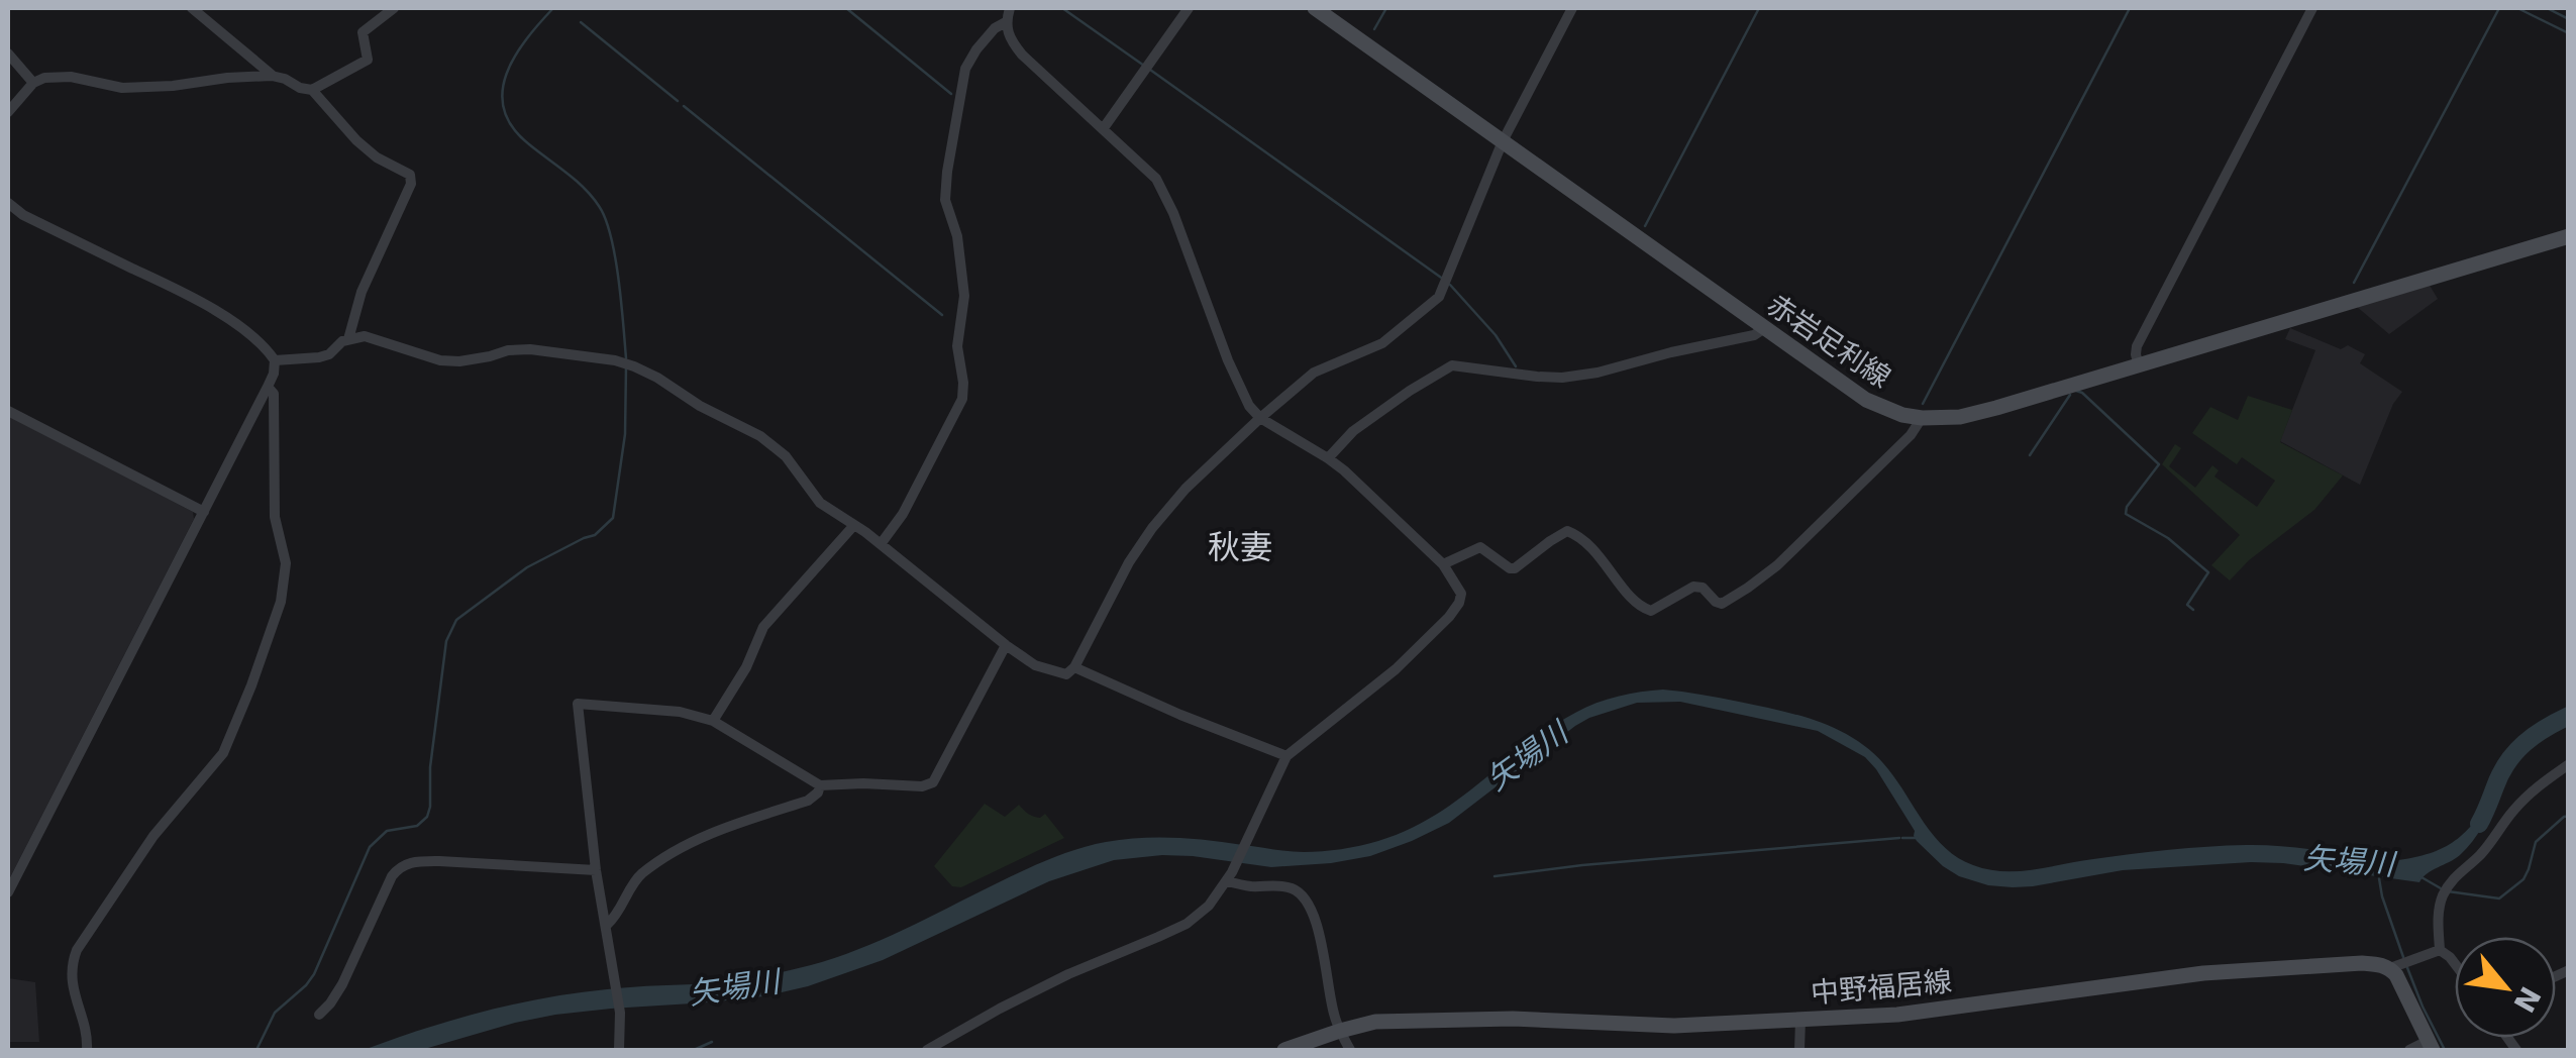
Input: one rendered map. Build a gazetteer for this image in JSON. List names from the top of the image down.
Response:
{
  "streets": {
    "main road": ["赤岩足利線", "中野福居線"]
  },
  "districts": ["秋妻"],
  "water": ["矢場川"],
  "north": "bottom right"
}
